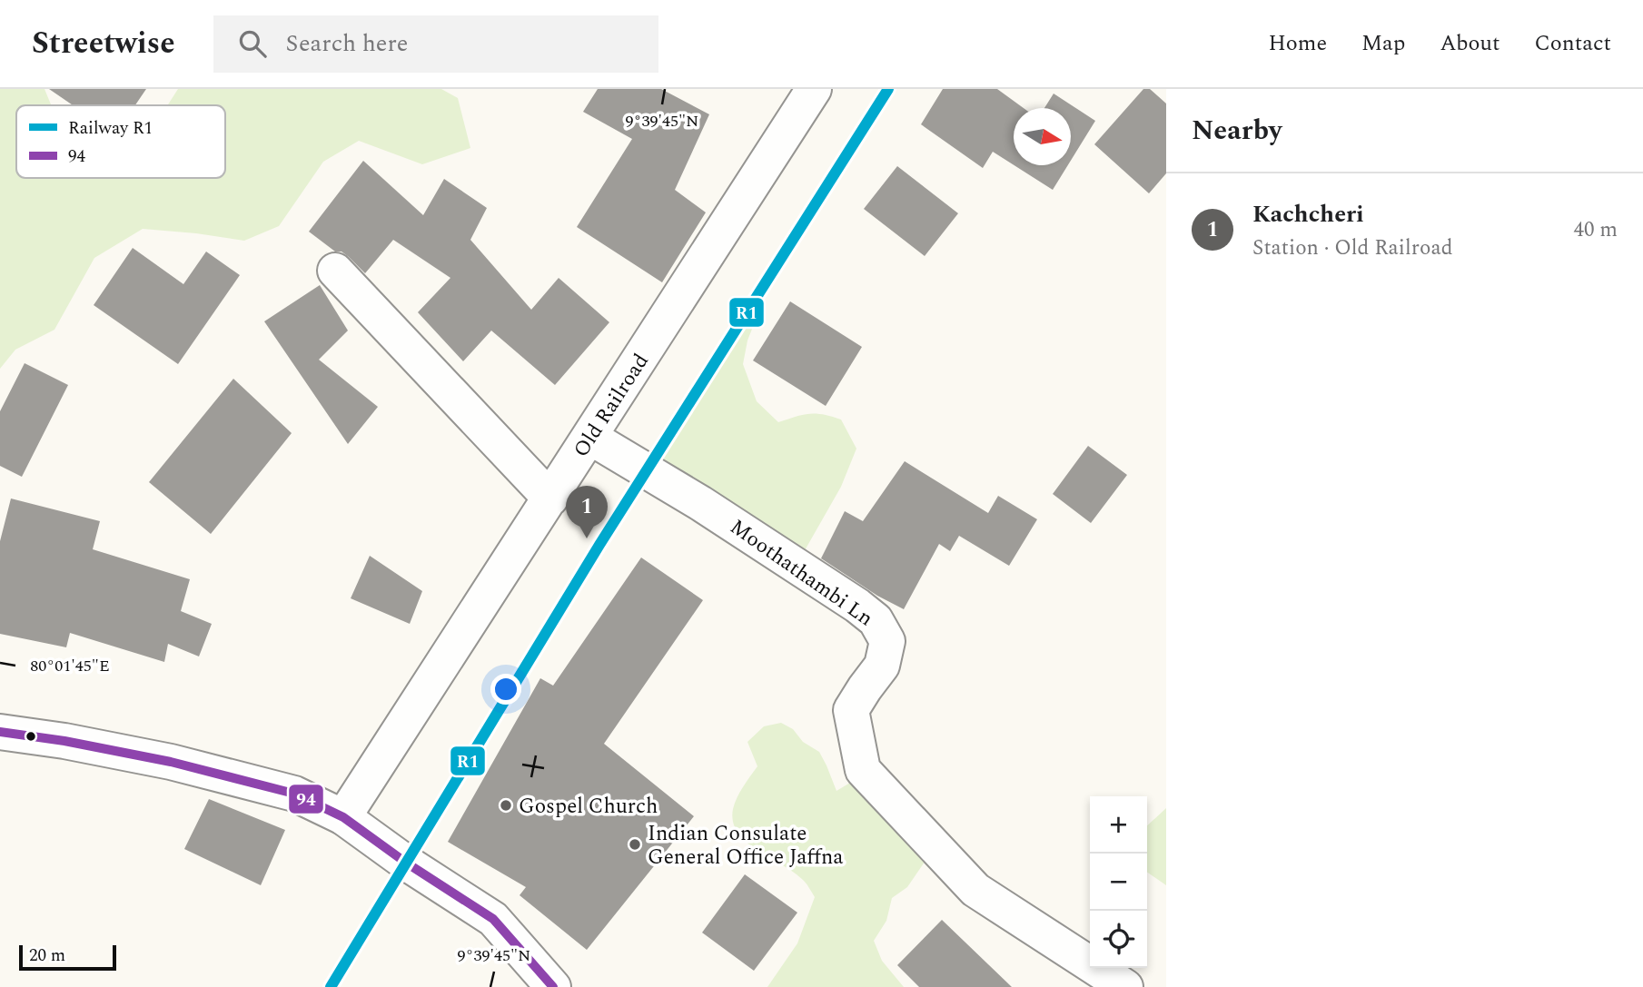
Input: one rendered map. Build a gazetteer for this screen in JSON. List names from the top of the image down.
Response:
{
  "streets": {
    "street": ["Old Railroad", "Moothathambi Ln"]
  },
  "crossings": [
    ["Old Railroad", "Moothathambi Ln"]
  ],
  "places": ["Gospel Church", "Indian Consulate General Office Jaffna"],
  "lines": ["rail line R1", "transit line 94"],
  "legend": ["Railway R1", "94"],
  "scale_bar": "20 m",
  "north": "right",
  "page": {
    "header": "Streetwise",
    "search": "Search here",
    "nav": [
      "Home",
      "Map",
      "About",
      "Contact"
    ],
    "heading": "Nearby",
    "list": [
      {
        "mark": "1",
        "name": "Kachcheri",
        "note": "Station · Old Railroad",
        "value": "40 m"
      }
    ],
    "pins": "1",
    "map_buttons": ["+", "−"],
    "scale": "20 m"
  },
  "coordinates": ["9°39'45\"N", "80°01'45\"E"]
}
